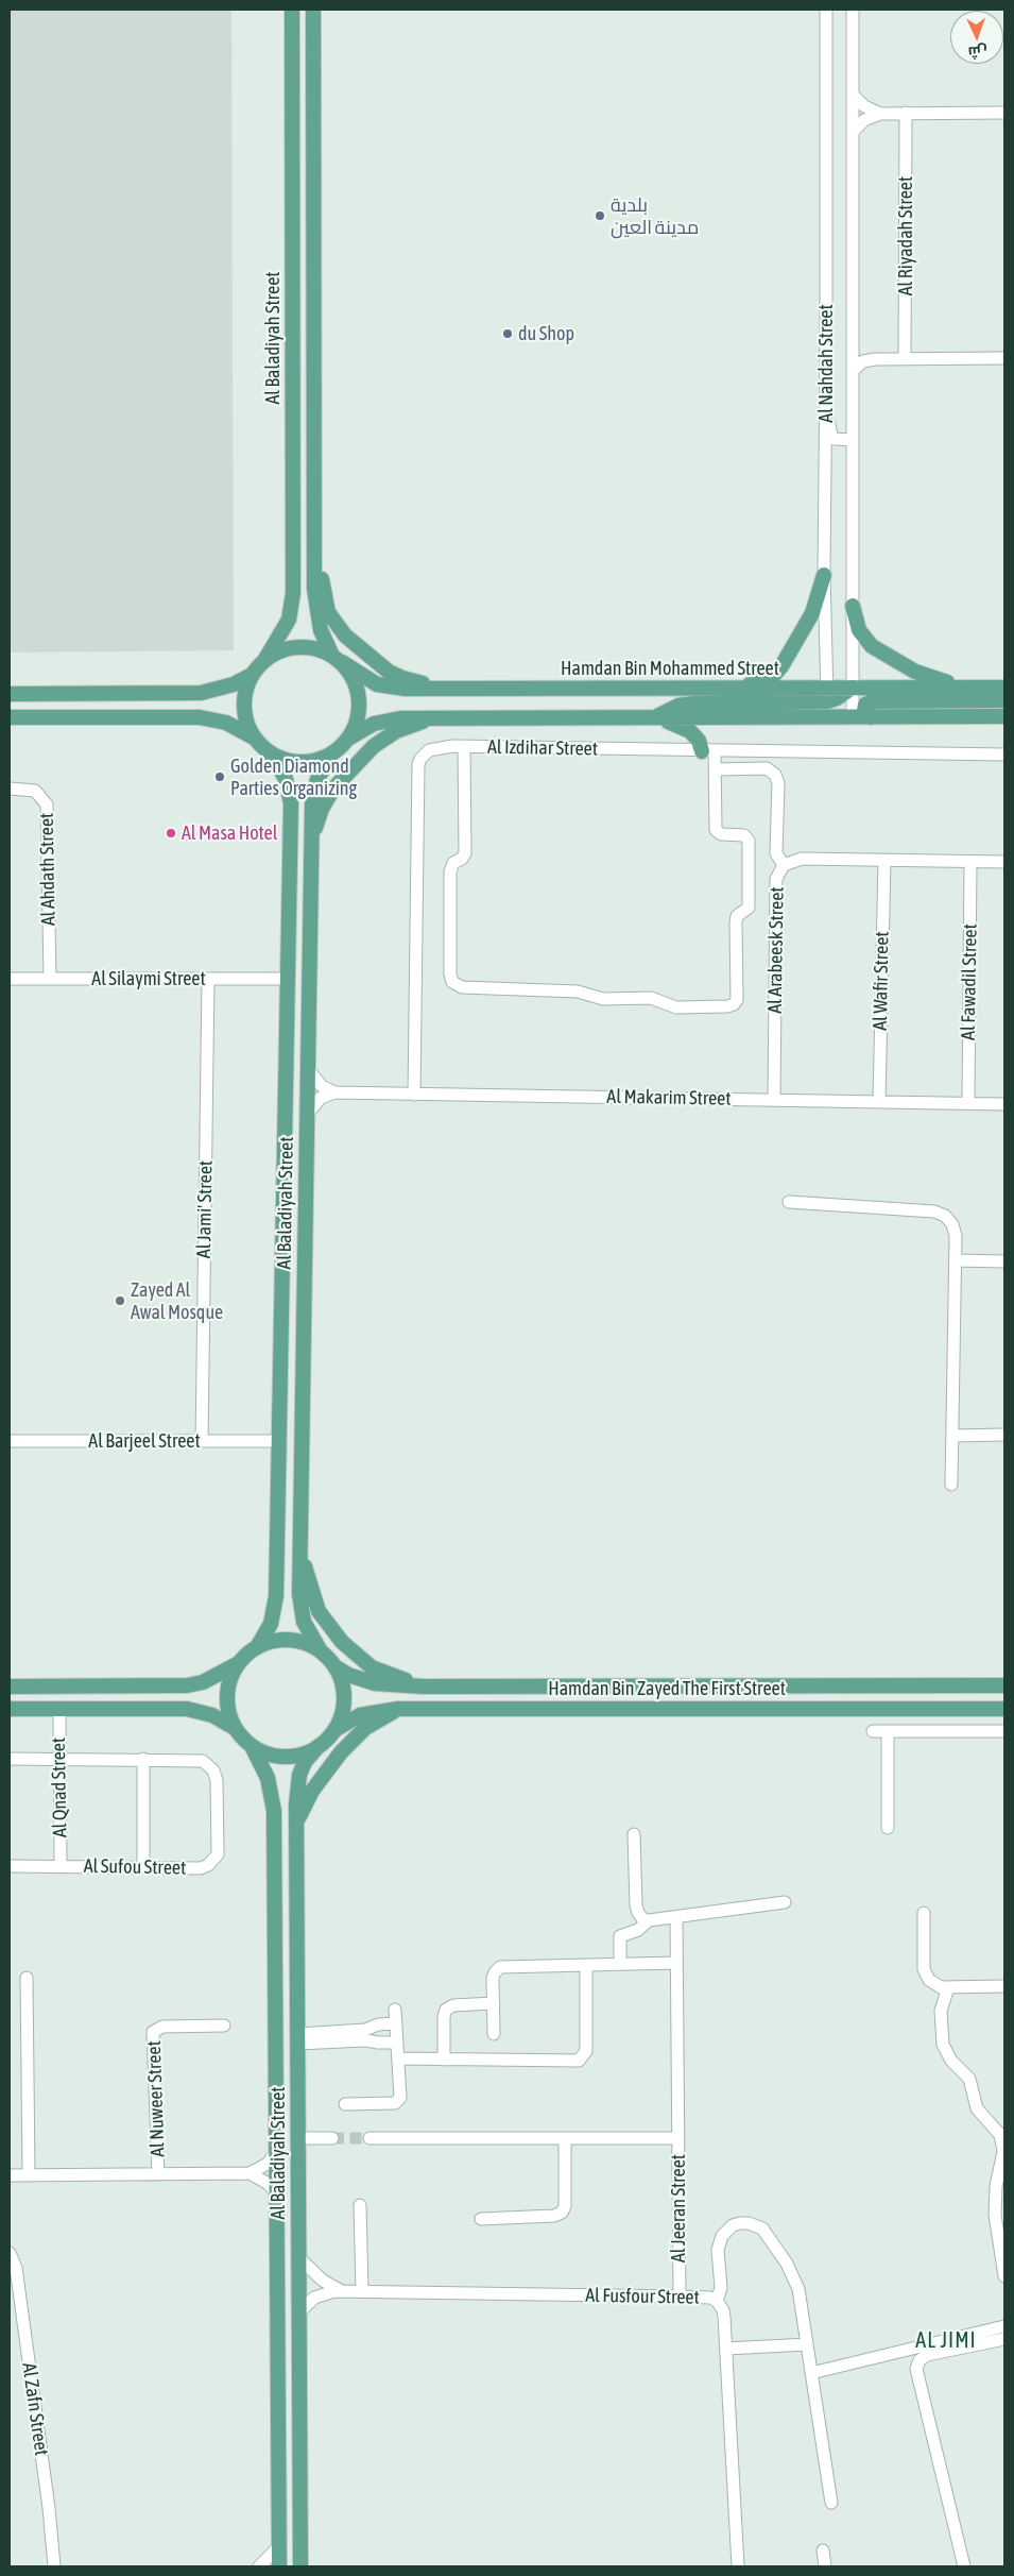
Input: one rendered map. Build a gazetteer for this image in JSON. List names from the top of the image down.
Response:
{
  "streets": {
    "main road": ["Al Baladiyah Street", "Hamdan Bin Mohammed Street", "Hamdan Bin Zayed The First Street"],
    "street": [
      "Al Riyadah Street",
      "Al Nahdah Street",
      "Al Izdihar Street",
      "Al Ahdath Street",
      "Al Arabeesk Street",
      "Al Silaymi Street",
      "Al Wafir Street",
      "Al Fawadil Street",
      "Al Makarim Street",
      "Al Jami' Street",
      "Al Barjeel Street",
      "Al Qnad Street",
      "Al Sufou Street",
      "Al Nuweer Street",
      "Al Jeeran Street",
      "Al Fusfour Street",
      "Al Zafn Street"
    ]
  },
  "crossings": [
    ["Al Baladiyah Street", "Hamdan Bin Mohammed Street"],
    ["Al Baladiyah Street", "Al Silaymi Street"],
    ["Al Baladiyah Street", "Al Barjeel Street"],
    ["Al Baladiyah Street", "Hamdan Bin Zayed The First Street"],
    ["Al Baladiyah Street", "Al Fusfour Street"],
    ["Al Nahdah Street", "Hamdan Bin Mohammed Street"],
    ["Al Izdihar Street", "Al Makarim Street"],
    ["Al Ahdath Street", "Al Silaymi Street"],
    ["Al Arabeesk Street", "Al Wafir Street"],
    ["Al Arabeesk Street", "Al Fawadil Street"],
    ["Al Arabeesk Street", "Al Makarim Street"],
    ["Al Silaymi Street", "Al Jami' Street"],
    ["Al Wafir Street", "Al Makarim Street"],
    ["Al Fawadil Street", "Al Makarim Street"],
    ["Al Jami' Street", "Al Barjeel Street"],
    ["Al Qnad Street", "Al Sufou Street"],
    ["Al Jeeran Street", "Al Fusfour Street"]
  ],
  "districts": ["AL JIMI"],
  "places": [
    "بلدية مدينة العين",
    "du Shop",
    "Golden Diamond Parties Organizing",
    "Al Masa Hotel",
    "Zayed Al Awal Mosque"
  ],
  "north": "bottom"
}
